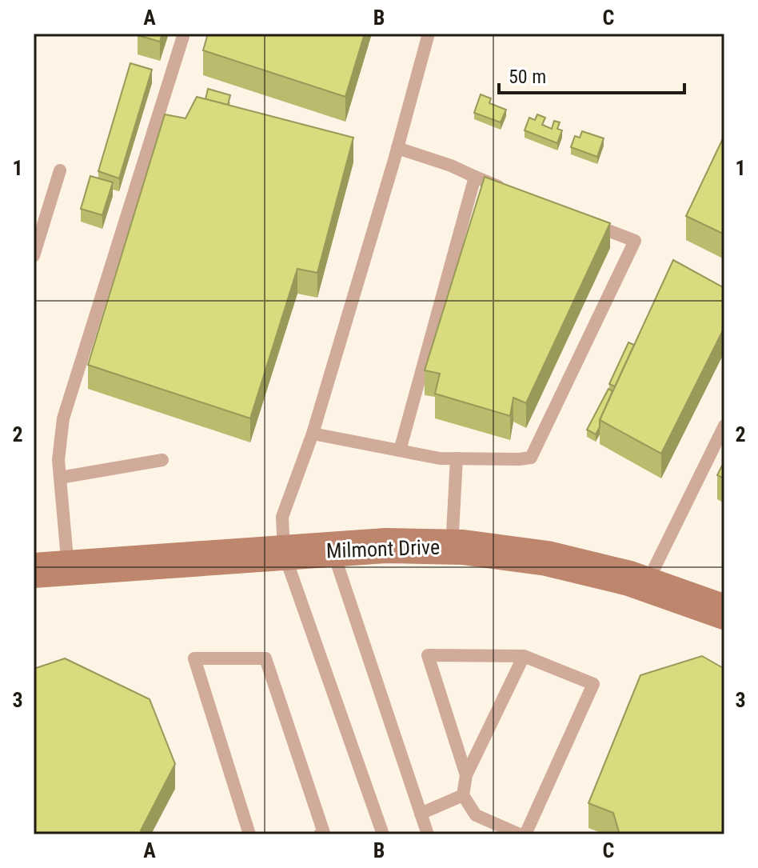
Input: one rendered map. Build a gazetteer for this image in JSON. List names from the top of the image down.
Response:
{
  "streets": {
    "street": ["Milmont Drive"]
  },
  "scale_bar": "50 m",
  "grid": {
    "columns": ["A", "B", "C"],
    "rows": ["1", "2", "3"]
  }
}
